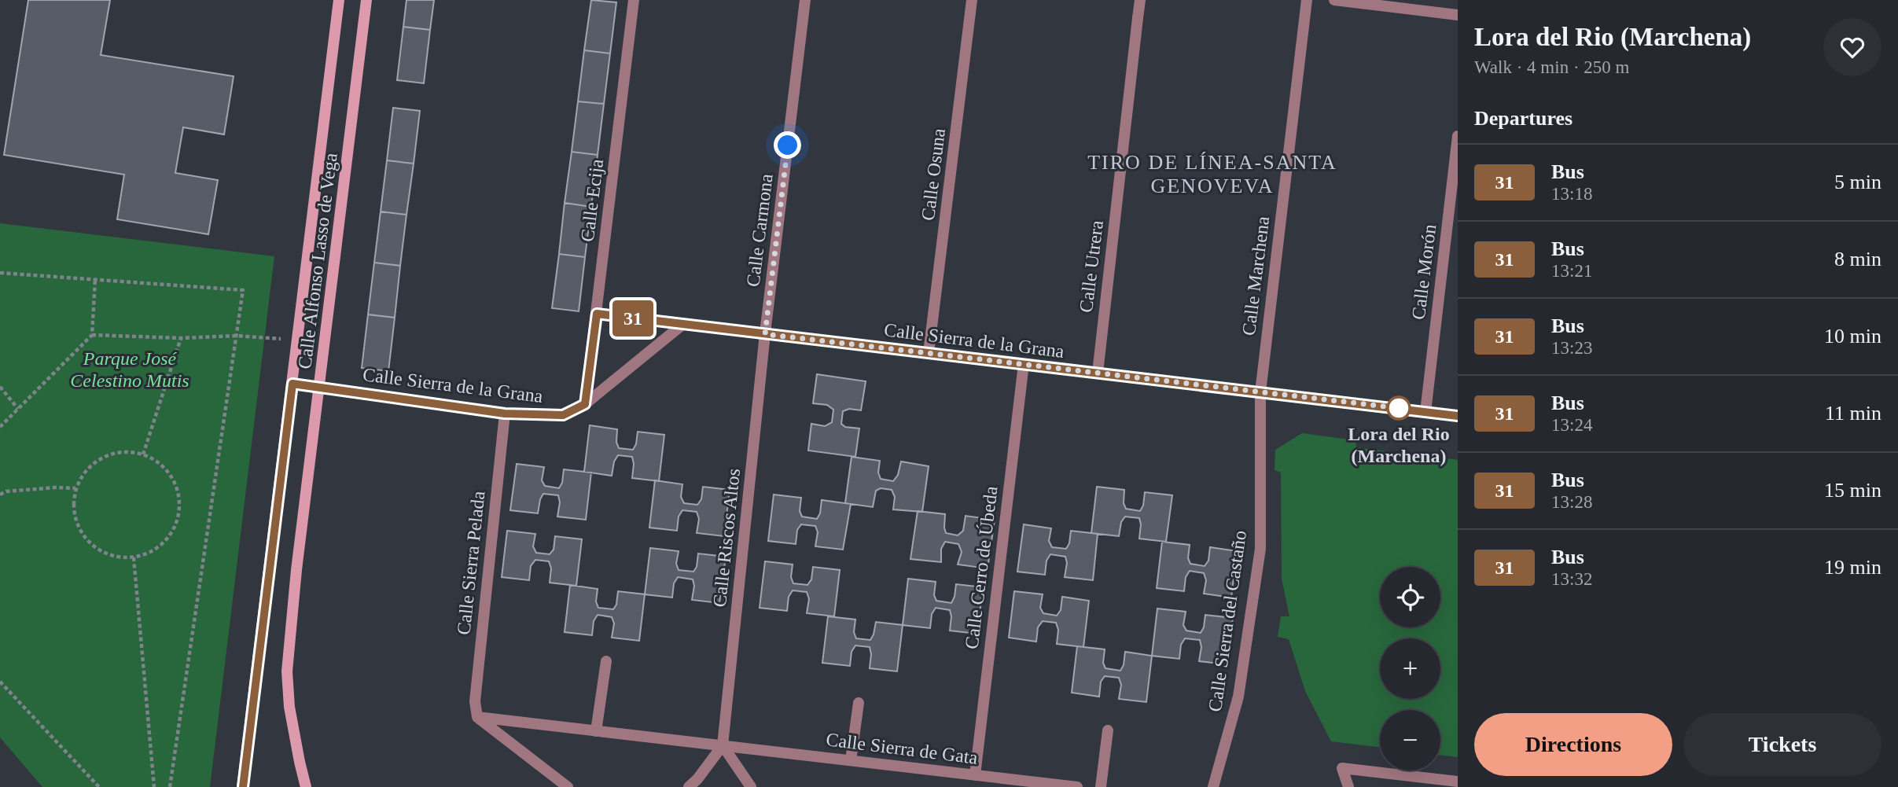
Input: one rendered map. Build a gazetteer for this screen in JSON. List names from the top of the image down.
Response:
{
  "streets": {
    "main road": ["Calle Alfonso Lasso de Vega"],
    "street": [
      "Calle Osuna",
      "Calle Ecija",
      "Calle Carmona",
      "Calle Utrera",
      "Calle Morón",
      "Calle Marchena",
      "Calle Sierra de la Grana",
      "Calle Riscos Altos",
      "Calle Sierra Pelada",
      "Calle Cerro de Úbeda",
      "Calle Sierra del Castaño",
      "Calle Sierra de Gata"
    ]
  },
  "crossings": [
    ["Calle Osuna", "Calle Sierra de la Grana"],
    ["Calle Ecija", "Calle Sierra de la Grana"],
    ["Calle Carmona", "Calle Sierra de la Grana"],
    ["Calle Carmona", "Calle Riscos Altos"],
    ["Calle Alfonso Lasso de Vega", "Calle Sierra de la Grana"],
    ["Calle Utrera", "Calle Sierra de la Grana"],
    ["Calle Morón", "Calle Sierra de la Grana"],
    ["Calle Marchena", "Calle Sierra de la Grana"],
    ["Calle Marchena", "Calle Sierra del Castaño"],
    ["Calle Sierra de la Grana", "Calle Riscos Altos"],
    ["Calle Sierra de la Grana", "Calle Sierra Pelada"],
    ["Calle Sierra de la Grana", "Calle Cerro de Úbeda"],
    ["Calle Sierra de la Grana", "Calle Sierra del Castaño"],
    ["Calle Riscos Altos", "Calle Sierra de Gata"],
    ["Calle Sierra Pelada", "Calle Sierra de Gata"],
    ["Calle Cerro de Úbeda", "Calle Sierra de Gata"]
  ],
  "districts": ["TIRO DE LÍNEA-SANTA GENOVEVA"],
  "parks": ["Parque José Celestino Mutis"],
  "places": ["Lora del Rio (Marchena)"],
  "lines": ["bus line 31"],
  "page": {
    "on_map": "31",
    "heading": [
      ["Lora del Rio (Marchena)", "Walk · 4 min · 250 m"],
      "Departures"
    ],
    "list": [
      {
        "mark": "31",
        "name": "Bus",
        "note": "13:18",
        "value": "5 min"
      },
      {
        "mark": "31",
        "name": "Bus",
        "note": "13:21",
        "value": "8 min"
      },
      {
        "mark": "31",
        "name": "Bus",
        "note": "13:23",
        "value": "10 min"
      },
      {
        "mark": "31",
        "name": "Bus",
        "note": "13:24",
        "value": "11 min"
      },
      {
        "mark": "31",
        "name": "Bus",
        "note": "13:28",
        "value": "15 min"
      },
      {
        "mark": "31",
        "name": "Bus",
        "note": "13:32",
        "value": "19 min"
      }
    ],
    "map_buttons": ["+", "−"],
    "buttons": ["Directions", "Tickets"]
  }
}
